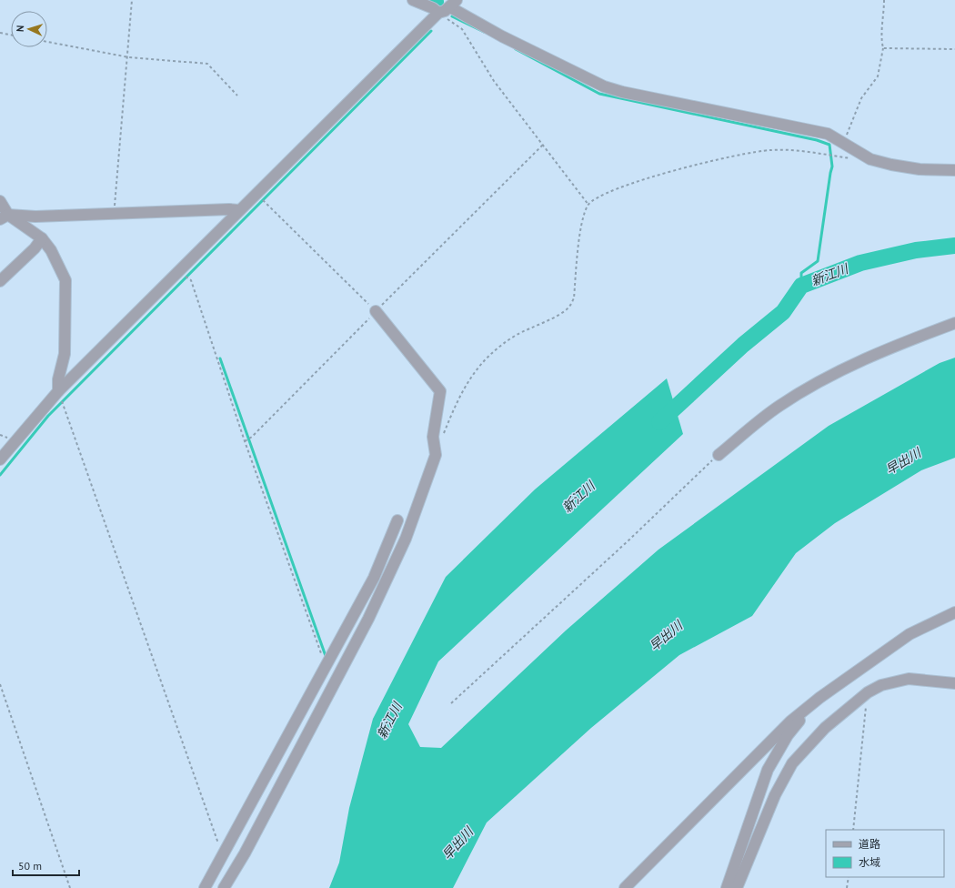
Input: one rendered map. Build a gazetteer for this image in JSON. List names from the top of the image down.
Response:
{
  "water": ["新江川", "早出川"],
  "legend": ["道路", "水域"],
  "scale_bar": "50 m",
  "north": "left"
}
